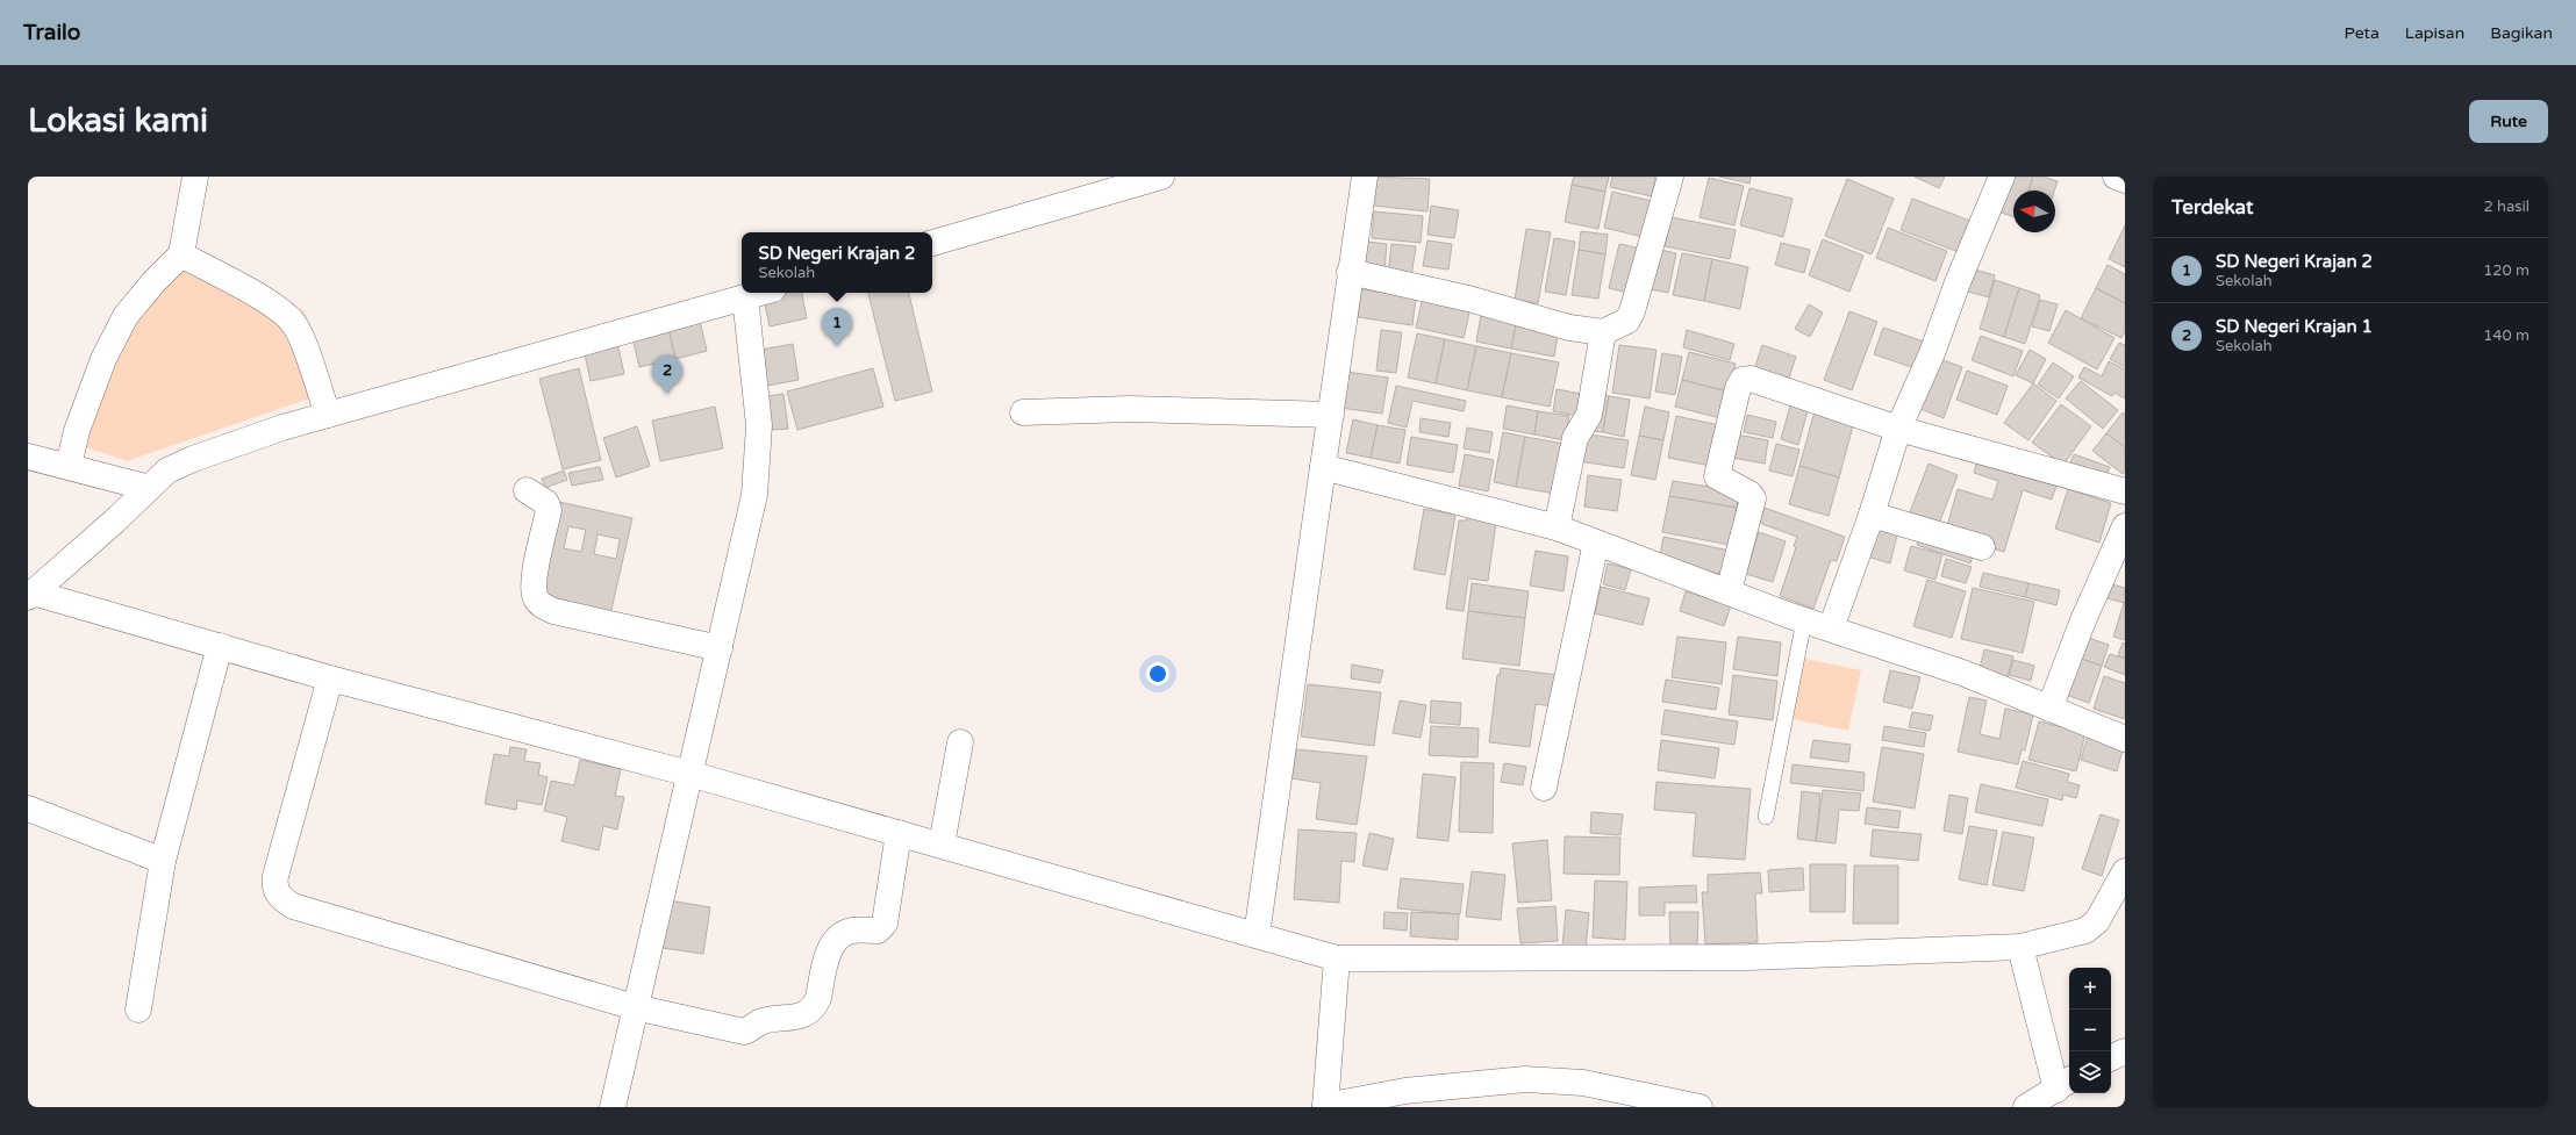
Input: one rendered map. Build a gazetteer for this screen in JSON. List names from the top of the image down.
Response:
{
  "north": "left",
  "page": {
    "header": "Trailo",
    "nav": ["Peta", "Lapisan", "Bagikan"],
    "buttons": "Rute",
    "title": "Lokasi kami",
    "heading": ["Terdekat", "2 hasil"],
    "popup": ["SD Negeri Krajan 2", "Sekolah"],
    "list": [
      {
        "mark": "1",
        "name": "SD Negeri Krajan 2",
        "note": "Sekolah",
        "value": "120 m"
      },
      {
        "mark": "2",
        "name": "SD Negeri Krajan 1",
        "note": "Sekolah",
        "value": "140 m"
      }
    ],
    "pins": ["1", "2"],
    "map_buttons": ["+", "−"]
  }
}
